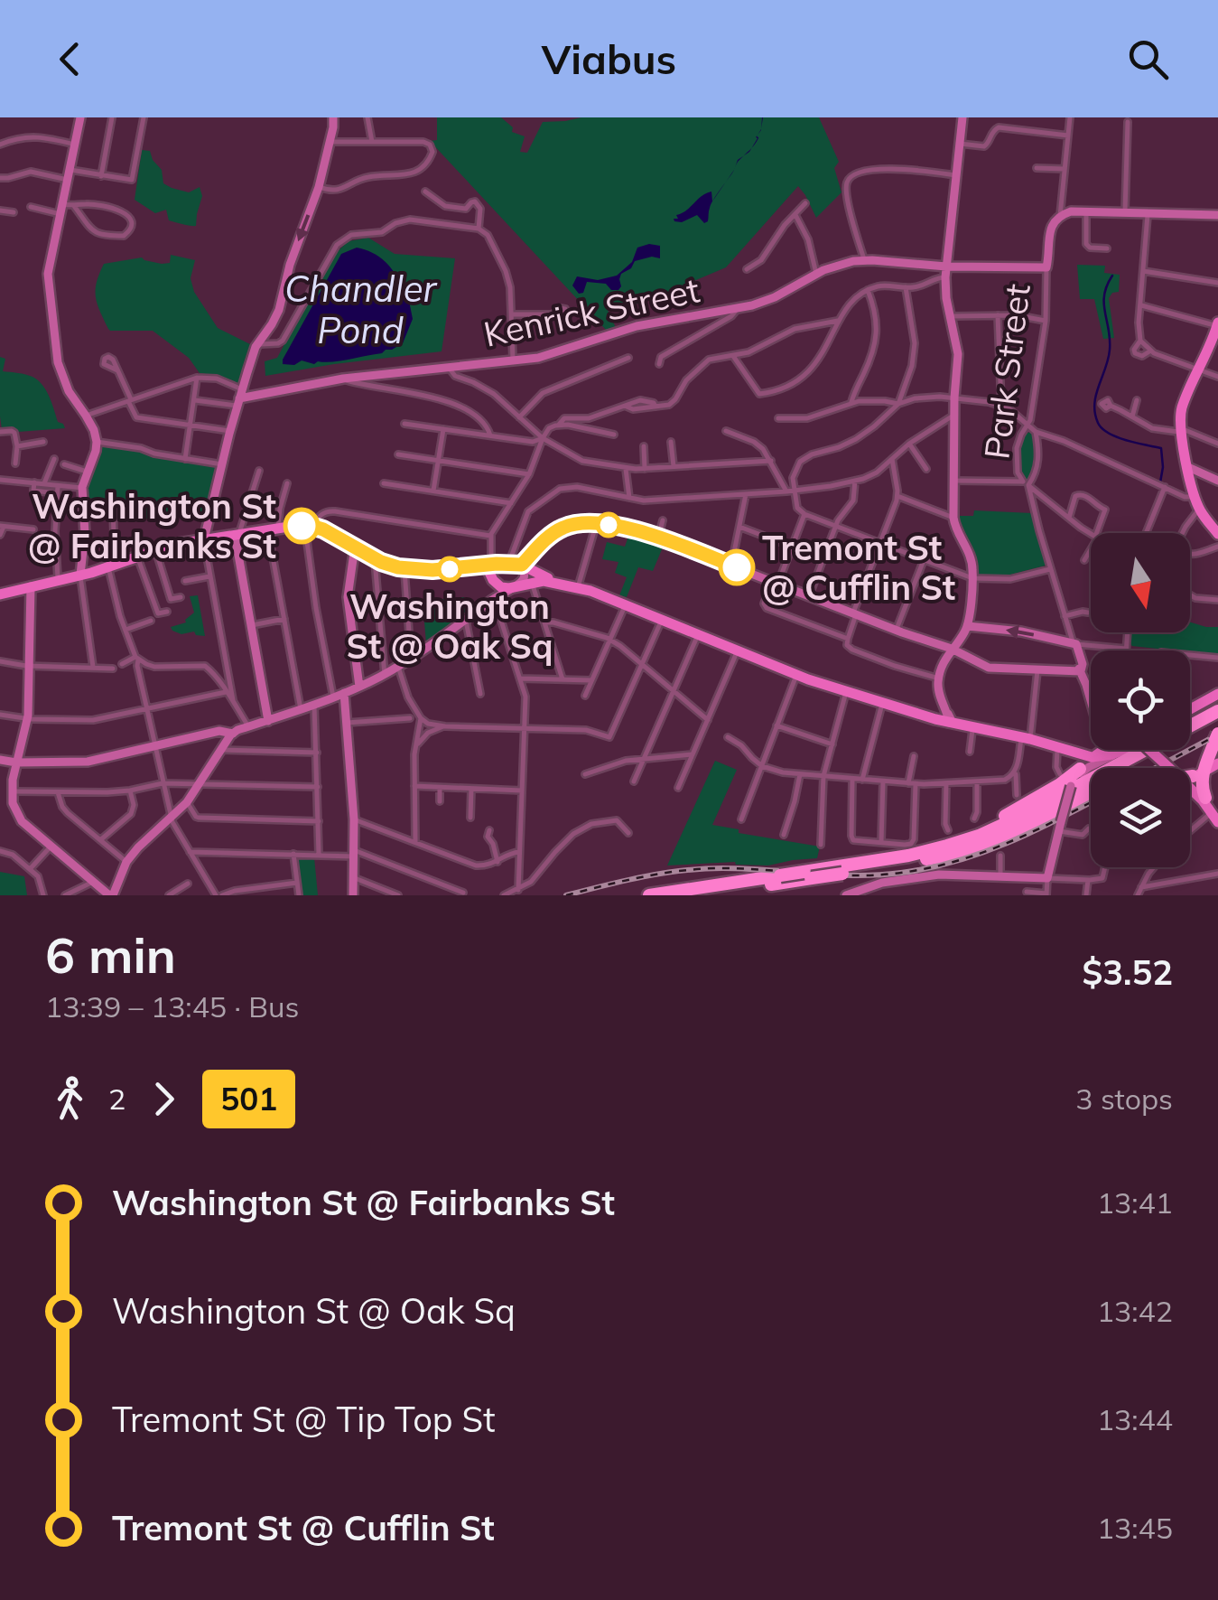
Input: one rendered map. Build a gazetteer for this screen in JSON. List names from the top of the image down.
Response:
{
  "streets": {
    "street": ["Kenrick Street", "Park Street"]
  },
  "crossings": [
    ["Kenrick Street", "Park Street"]
  ],
  "water": ["Chandler Pond"],
  "places": ["Washington St @ Fairbanks St", "Tremont St @ Cufflin St", "Washington St @ Oak Sq"],
  "lines": ["bus line 501"],
  "north": "bottom",
  "page": {
    "header": "Viabus",
    "heading": ["6 min", "13:39 – 13:45 · Bus", "$3.52"],
    "legs": ["2", "501", "3 stops"],
    "list": [
      {
        "name": "Washington St @ Fairbanks St",
        "value": "13:41"
      },
      {
        "name": "Washington St @ Oak Sq",
        "value": "13:42"
      },
      {
        "name": "Tremont St @ Tip Top St",
        "value": "13:44"
      },
      {
        "name": "Tremont St @ Cufflin St",
        "value": "13:45"
      }
    ]
  }
}
